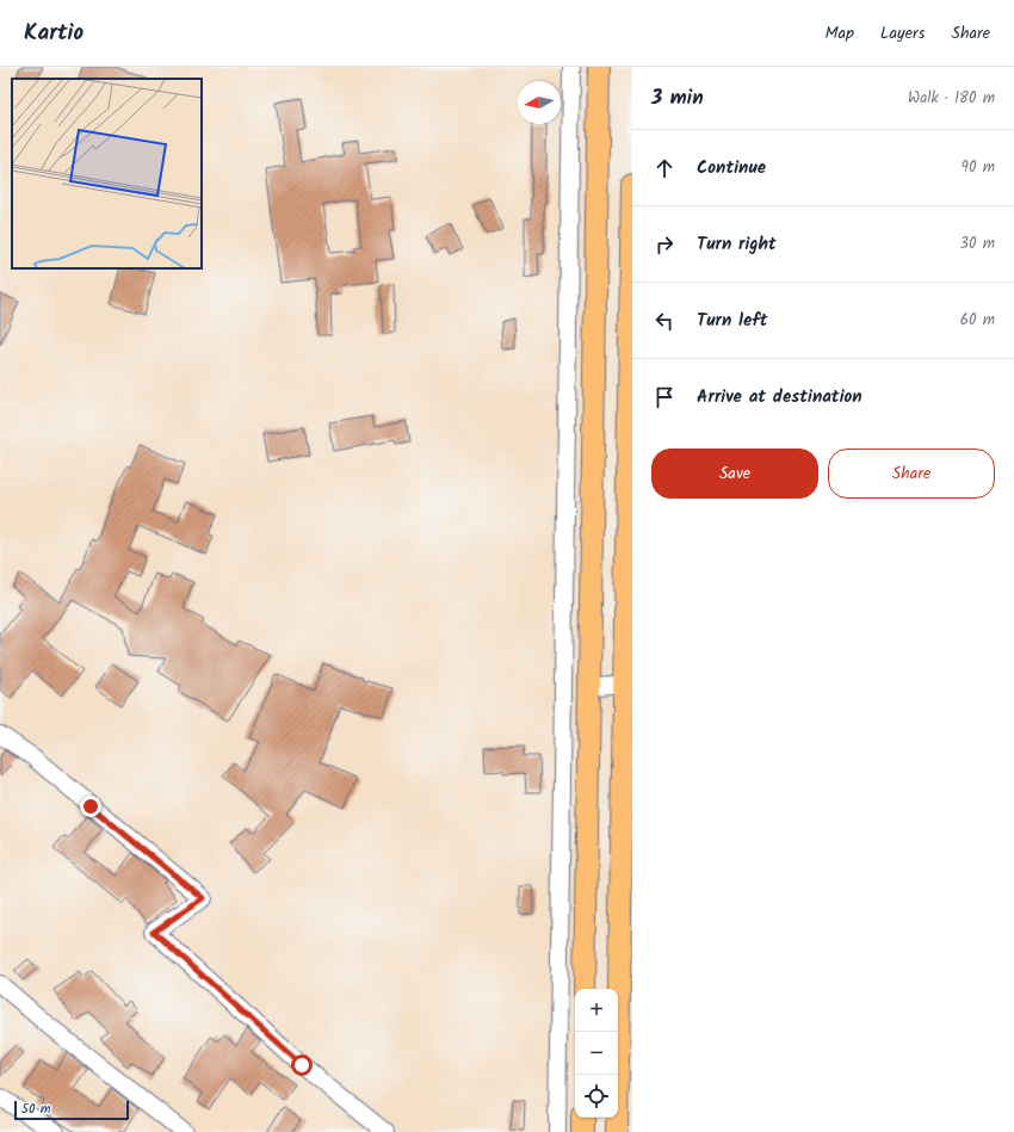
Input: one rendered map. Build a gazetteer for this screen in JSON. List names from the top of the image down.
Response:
{
  "scale_bar": "50 m",
  "north": "left",
  "page": {
    "header": "Kartio",
    "nav": ["Map", "Layers", "Share"],
    "heading": ["3 min", "Walk · 180 m"],
    "list": [
      ["Continue", "90 m"],
      ["Turn right", "30 m"],
      ["Turn left", "60 m"],
      "Arrive at destination"
    ],
    "buttons": ["Save", "Share"],
    "map_buttons": ["+", "−"],
    "scale": "50 m"
  }
}
